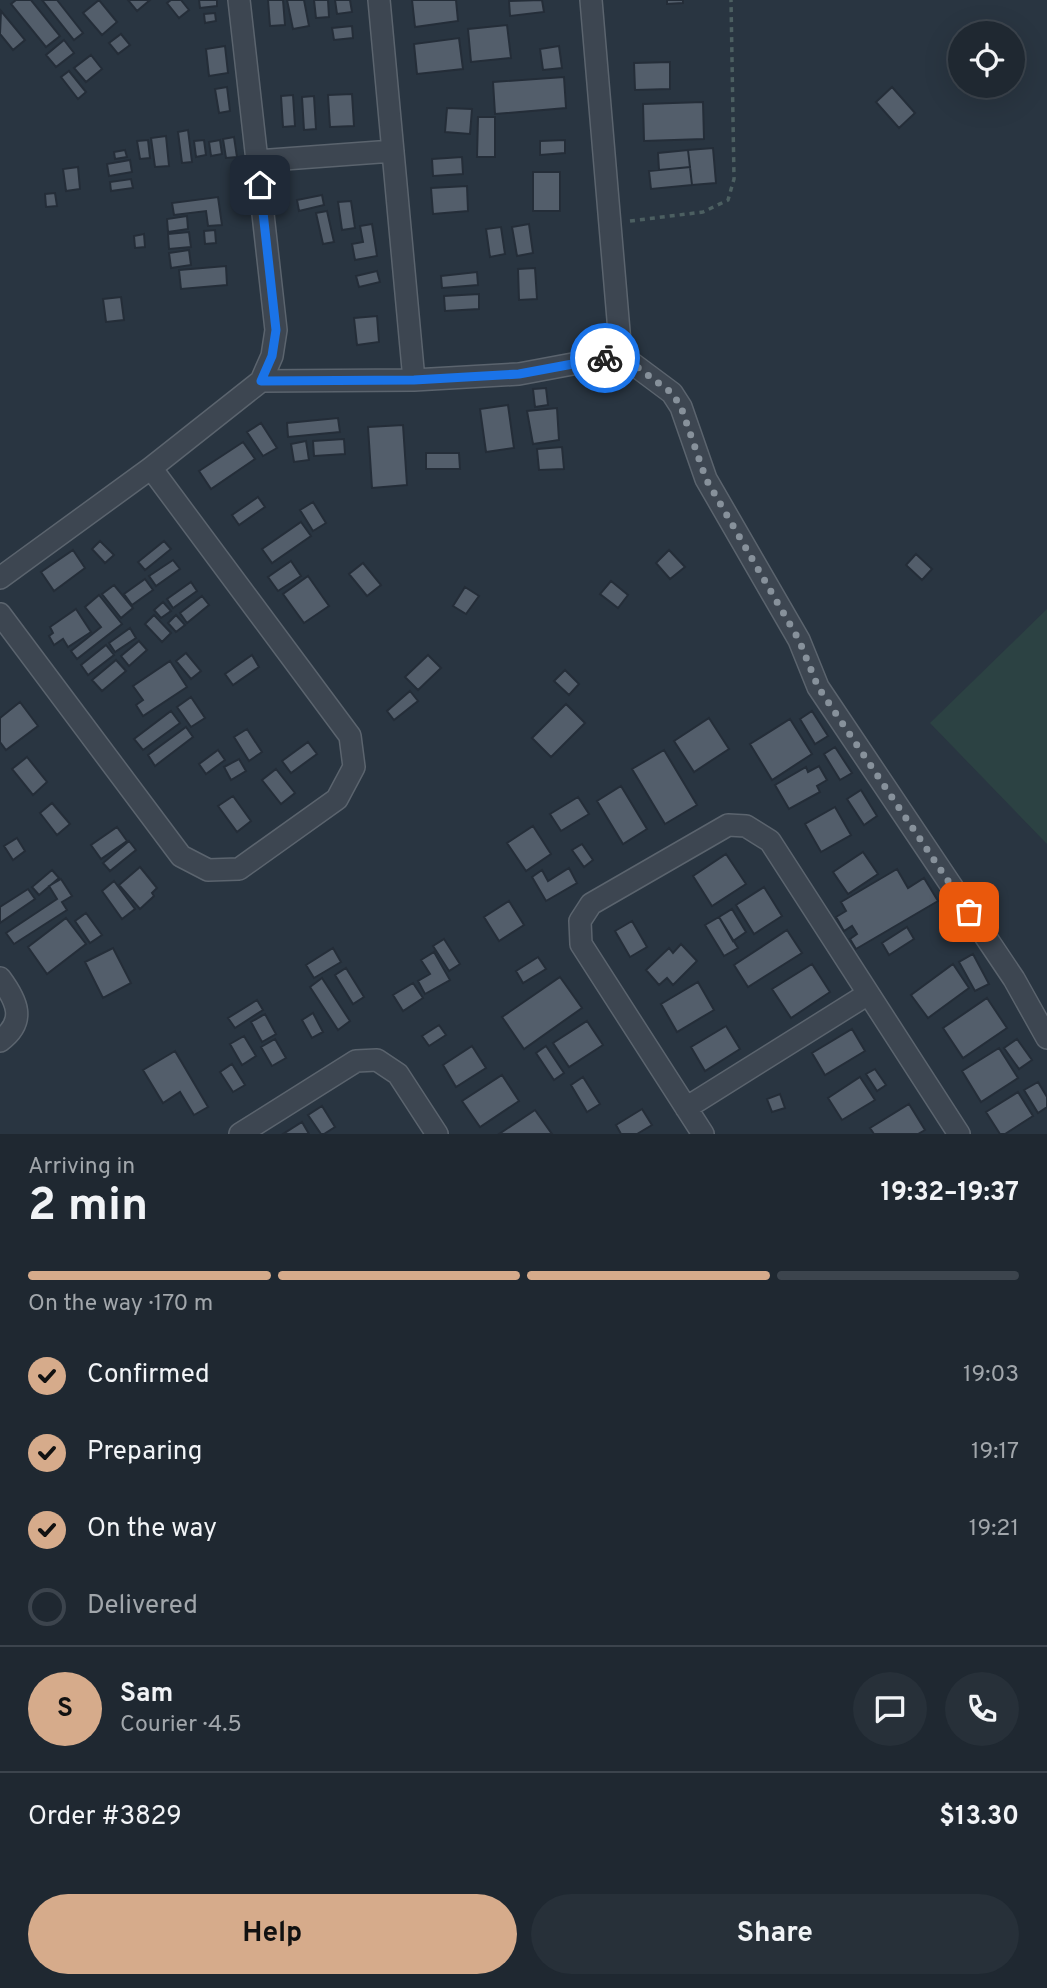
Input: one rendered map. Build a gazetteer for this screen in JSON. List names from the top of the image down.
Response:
{
  "page": {
    "heading": ["2 min", "Arriving in", "19:32–19:37"],
    "panel": [
      "Sam",
      "Courier · 4.5",
      "Order #3829",
      "$13.30"
    ],
    "bar": "On the way · 170 m",
    "list": [
      ["Confirmed", "19:03"],
      ["Preparing", "19:17"],
      ["On the way", "19:21"],
      "Delivered"
    ],
    "round": "S",
    "buttons": ["Help", "Share"]
  }
}
